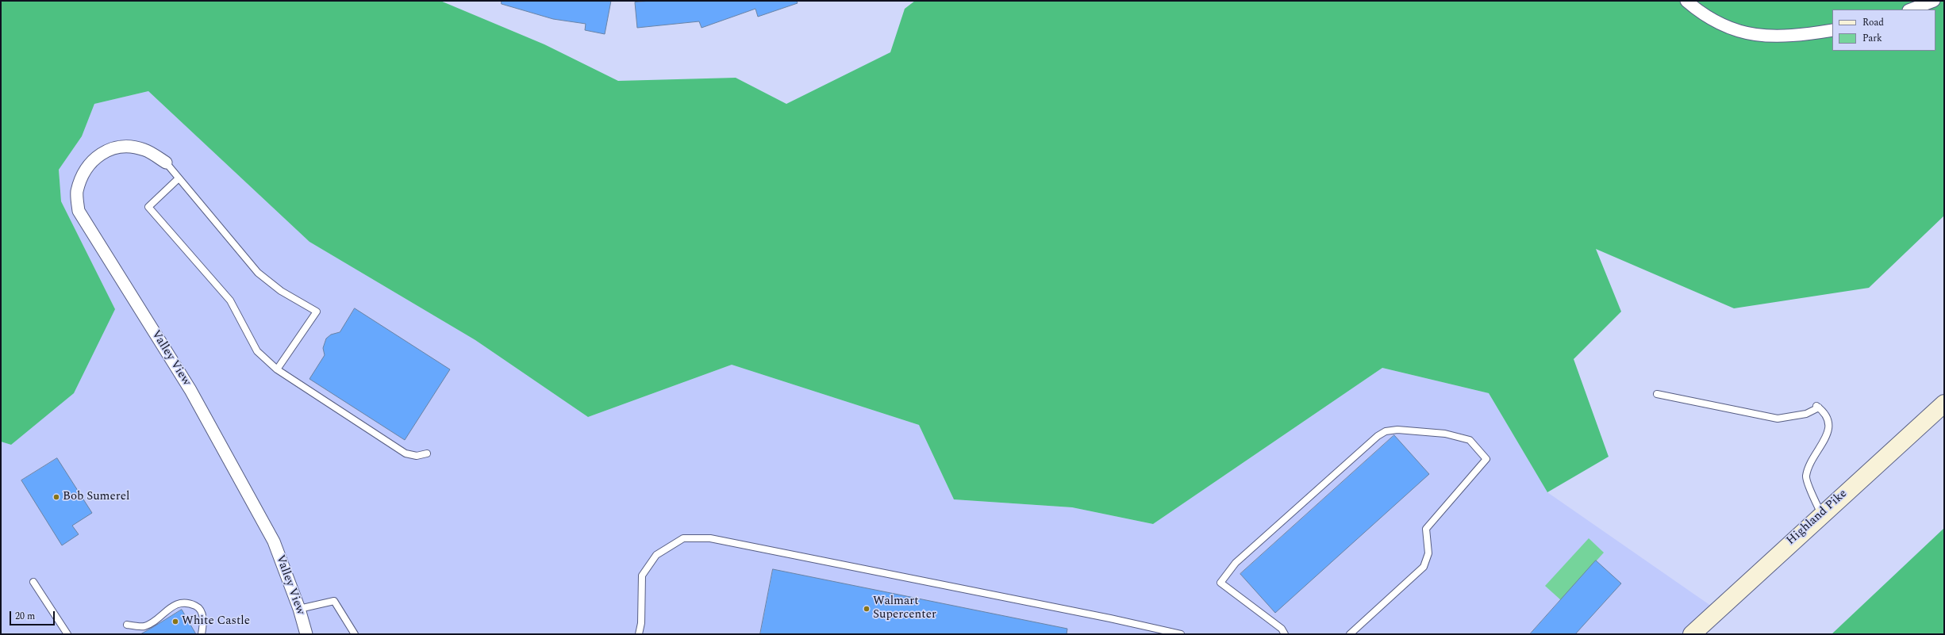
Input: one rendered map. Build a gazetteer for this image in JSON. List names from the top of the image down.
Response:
{
  "streets": {
    "main road": ["Highland Pike"],
    "street": ["Valley View"]
  },
  "places": ["Bob Sumerel", "Walmart Supercenter", "White Castle"],
  "legend": ["Road", "Park"],
  "scale_bar": "20 m"
}
